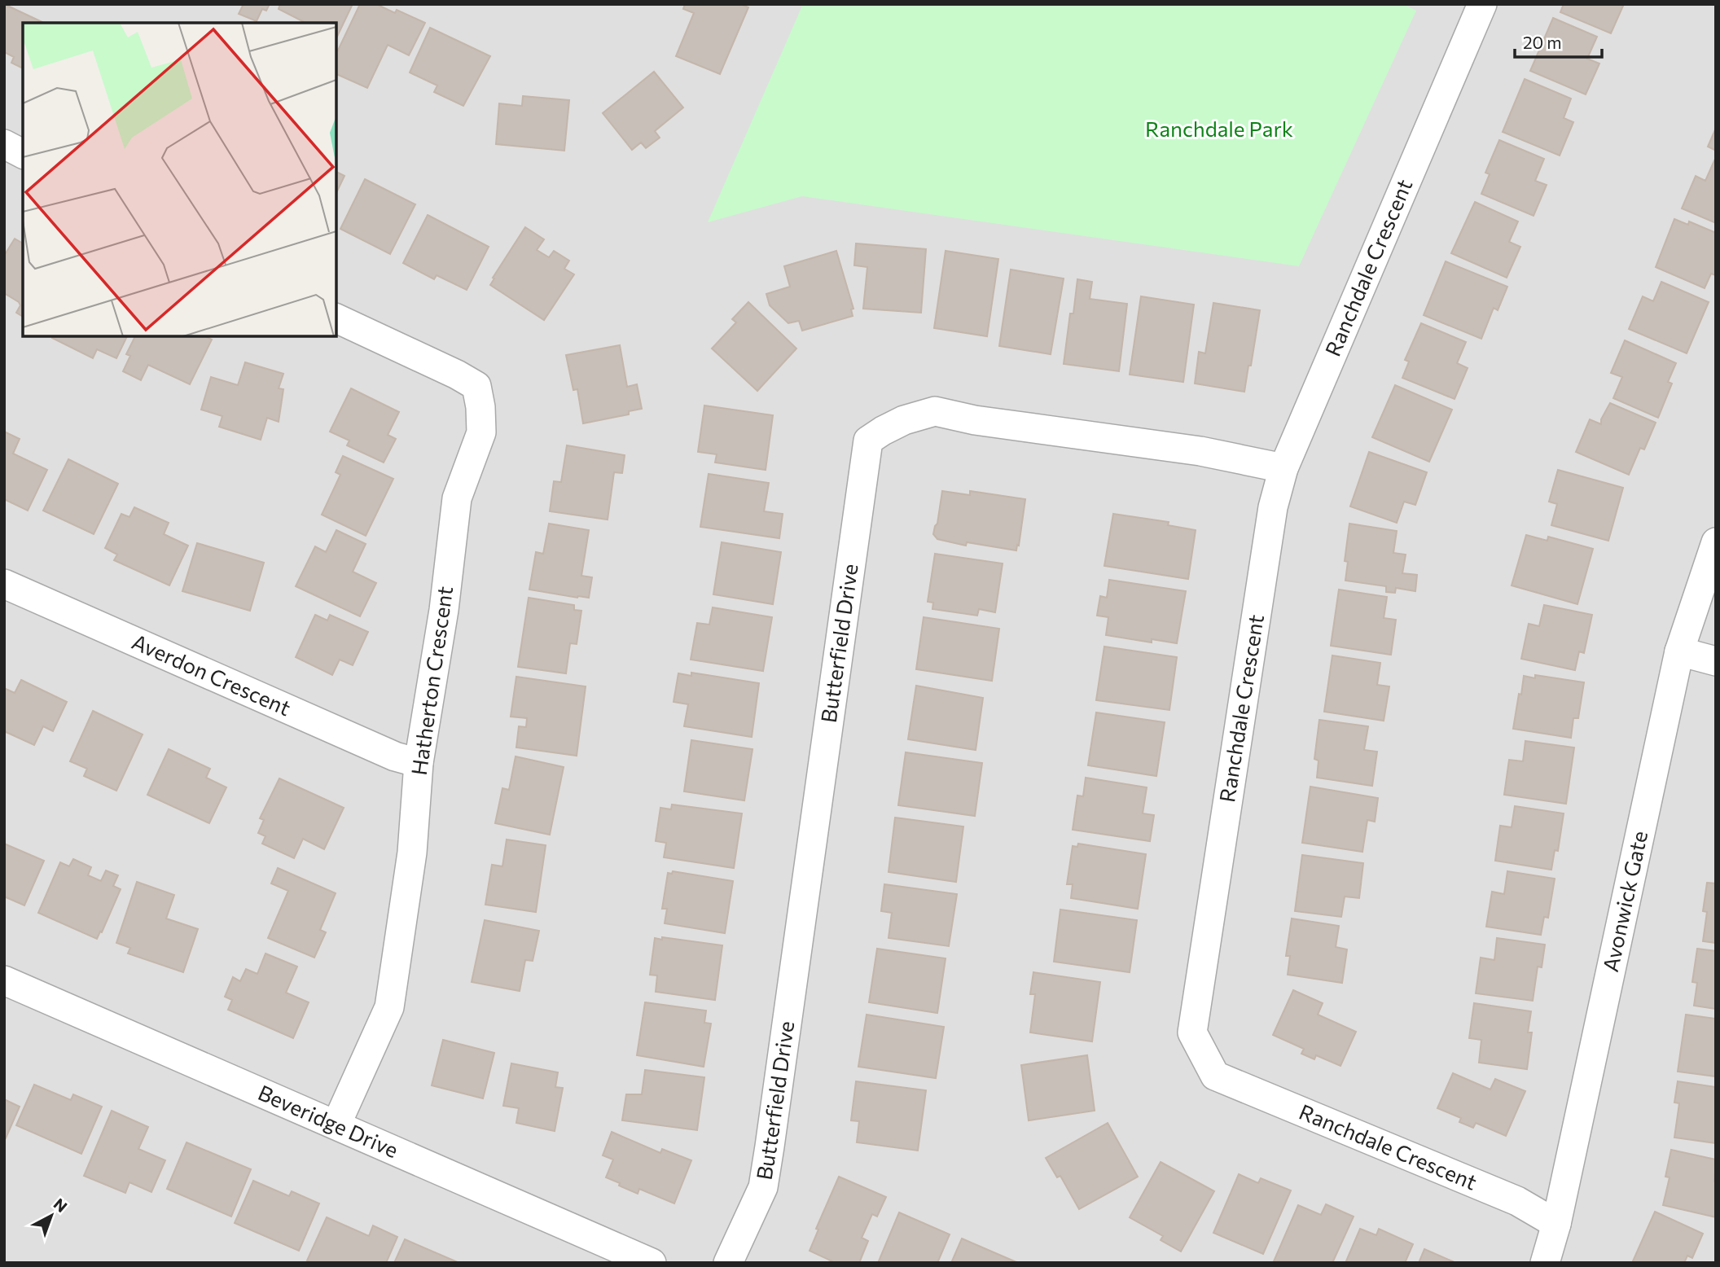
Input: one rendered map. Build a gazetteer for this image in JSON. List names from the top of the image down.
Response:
{
  "streets": {
    "street": [
      "Ranchdale Crescent",
      "Butterfield Drive",
      "Averdon Crescent",
      "Hatherton Crescent",
      "Avonwick Gate",
      "Beveridge Drive"
    ]
  },
  "crossings": [
    ["Ranchdale Crescent", "Butterfield Drive"],
    ["Ranchdale Crescent", "Avonwick Gate"],
    ["Averdon Crescent", "Hatherton Crescent"],
    ["Hatherton Crescent", "Beveridge Drive"]
  ],
  "parks": ["Ranchdale Park"],
  "scale_bar": "20 m",
  "north": "top right"
}
